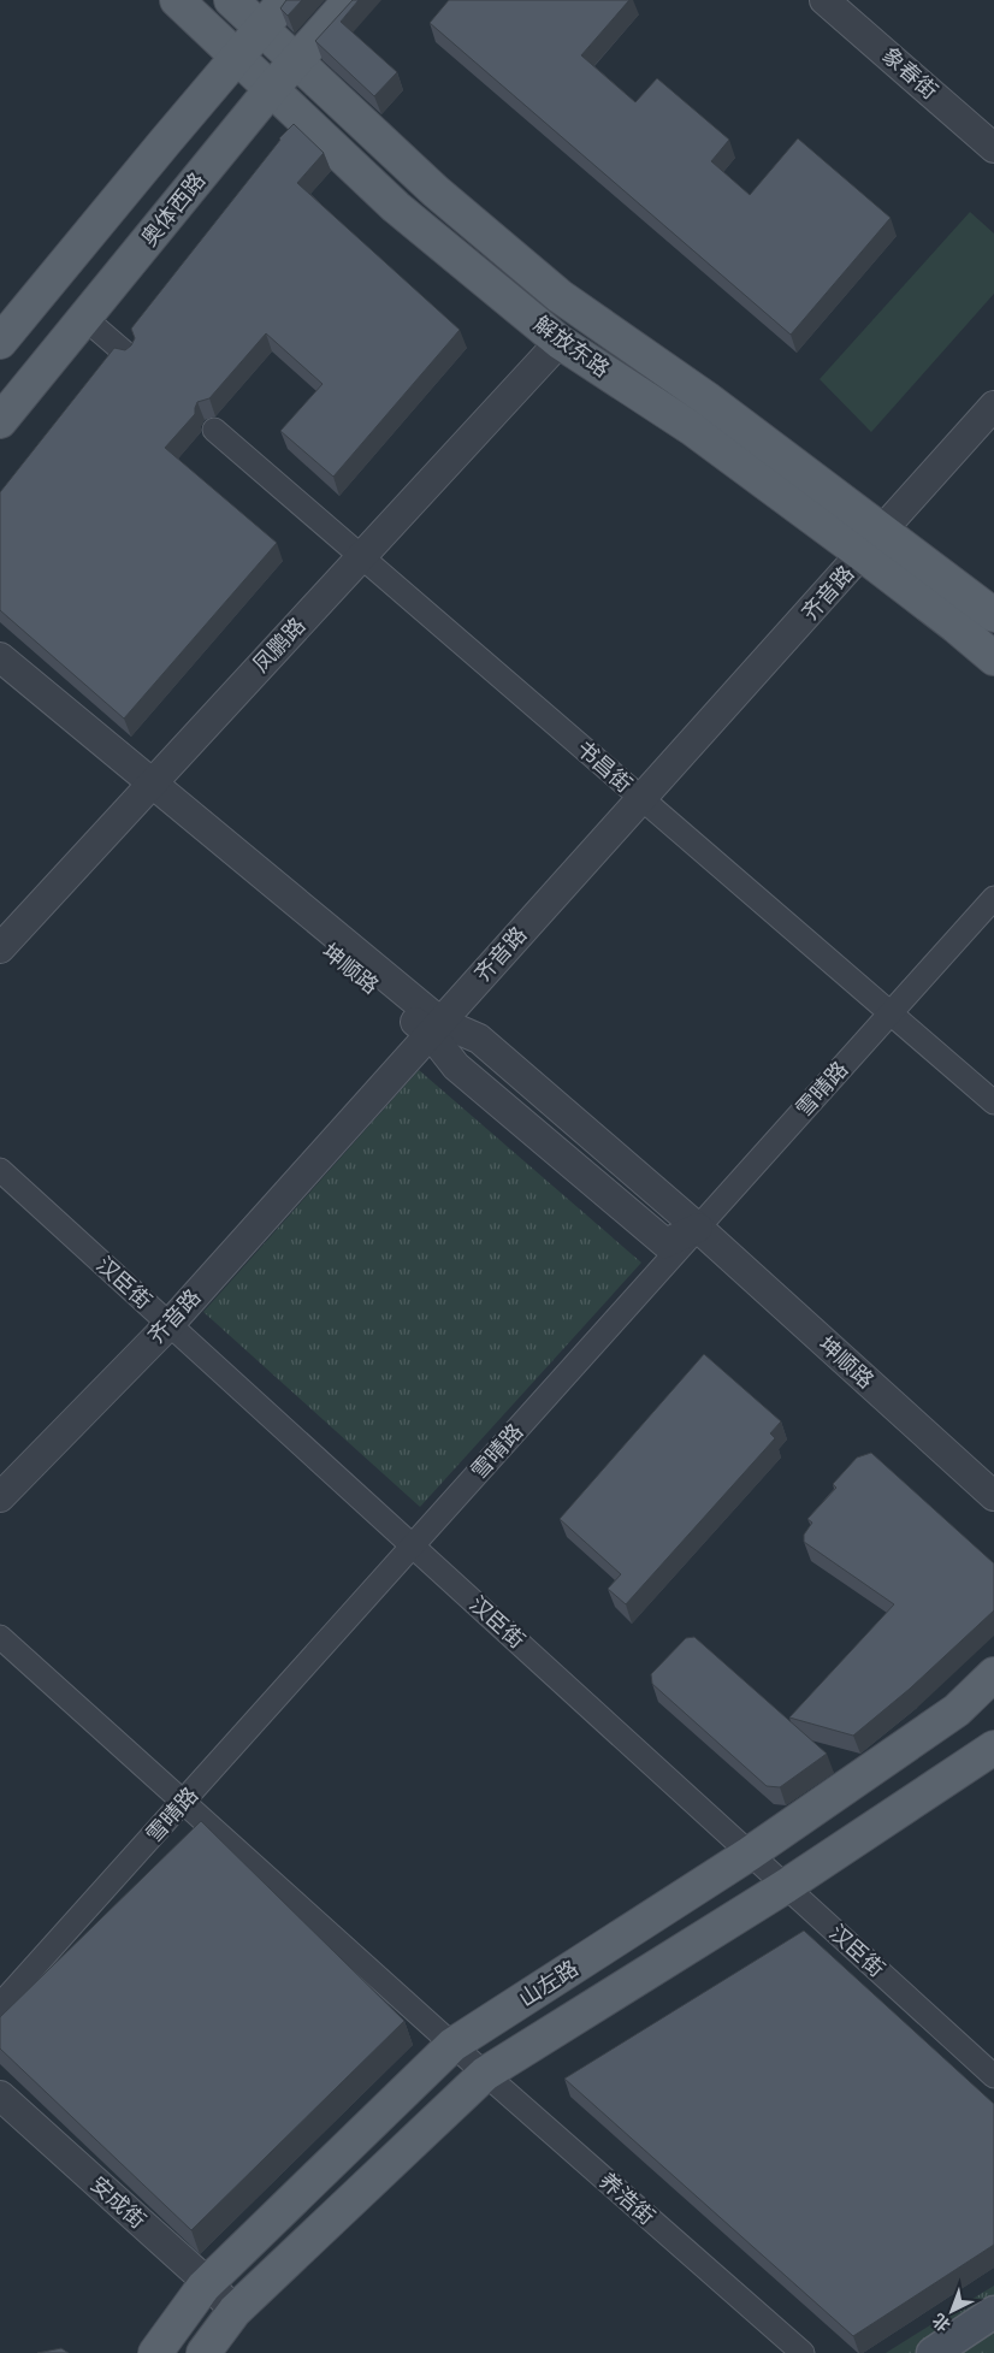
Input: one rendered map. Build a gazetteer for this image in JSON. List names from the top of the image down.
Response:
{
  "streets": {
    "main road": ["奥体西路", "解放东路", "山左路"],
    "street": [
      "象春街",
      "齐音路",
      "凤鹏路",
      "书昌街",
      "坤顺路",
      "雪晴路",
      "汉臣街",
      "养浩街",
      "安成街"
    ]
  },
  "crossings": [
    ["奥体西路", "解放东路"],
    ["解放东路", "齐音路"],
    ["解放东路", "凤鹏路"],
    ["齐音路", "书昌街"],
    ["齐音路", "坤顺路"],
    ["齐音路", "汉臣街"],
    ["凤鹏路", "书昌街"],
    ["凤鹏路", "坤顺路"],
    ["书昌街", "雪晴路"],
    ["坤顺路", "雪晴路"],
    ["雪晴路", "汉臣街"],
    ["雪晴路", "养浩街"],
    ["汉臣街", "山左路"],
    ["山左路", "养浩街"],
    ["山左路", "安成街"]
  ],
  "north": "bottom left"
}
